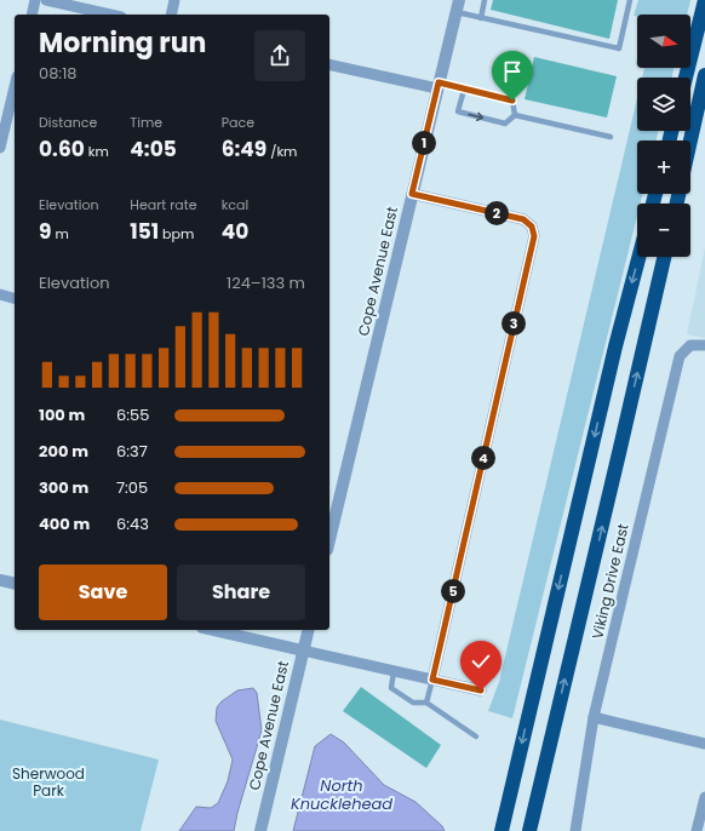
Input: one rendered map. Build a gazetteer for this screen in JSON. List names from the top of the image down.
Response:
{
  "streets": {
    "street": ["Cope Avenue East", "Viking Drive East"]
  },
  "water": ["North Knucklehead"],
  "parks": ["Sherwood Park"],
  "north": "right",
  "page": {
    "map_buttons": ["+", "−"],
    "heading": ["Morning run", "08:18"],
    "stats": [
      ["Distance", "0.60 km"],
      ["Time", "4:05"],
      ["Pace", "6:49 /km"],
      ["Elevation", "9 m"],
      ["Heart rate", "151 bpm"],
      ["kcal", "40"]
    ],
    "pins": [
      "1",
      "2",
      "3",
      "4",
      "5"
    ],
    "chart": ["Elevation", "124–133 m"],
    "list": [
      {
        "name": "100 m",
        "note": "6:55"
      },
      {
        "name": "200 m",
        "note": "6:37"
      },
      {
        "name": "300 m",
        "note": "7:05"
      },
      {
        "name": "400 m",
        "note": "6:43"
      }
    ],
    "buttons": ["Save", "Share"]
  }
}
